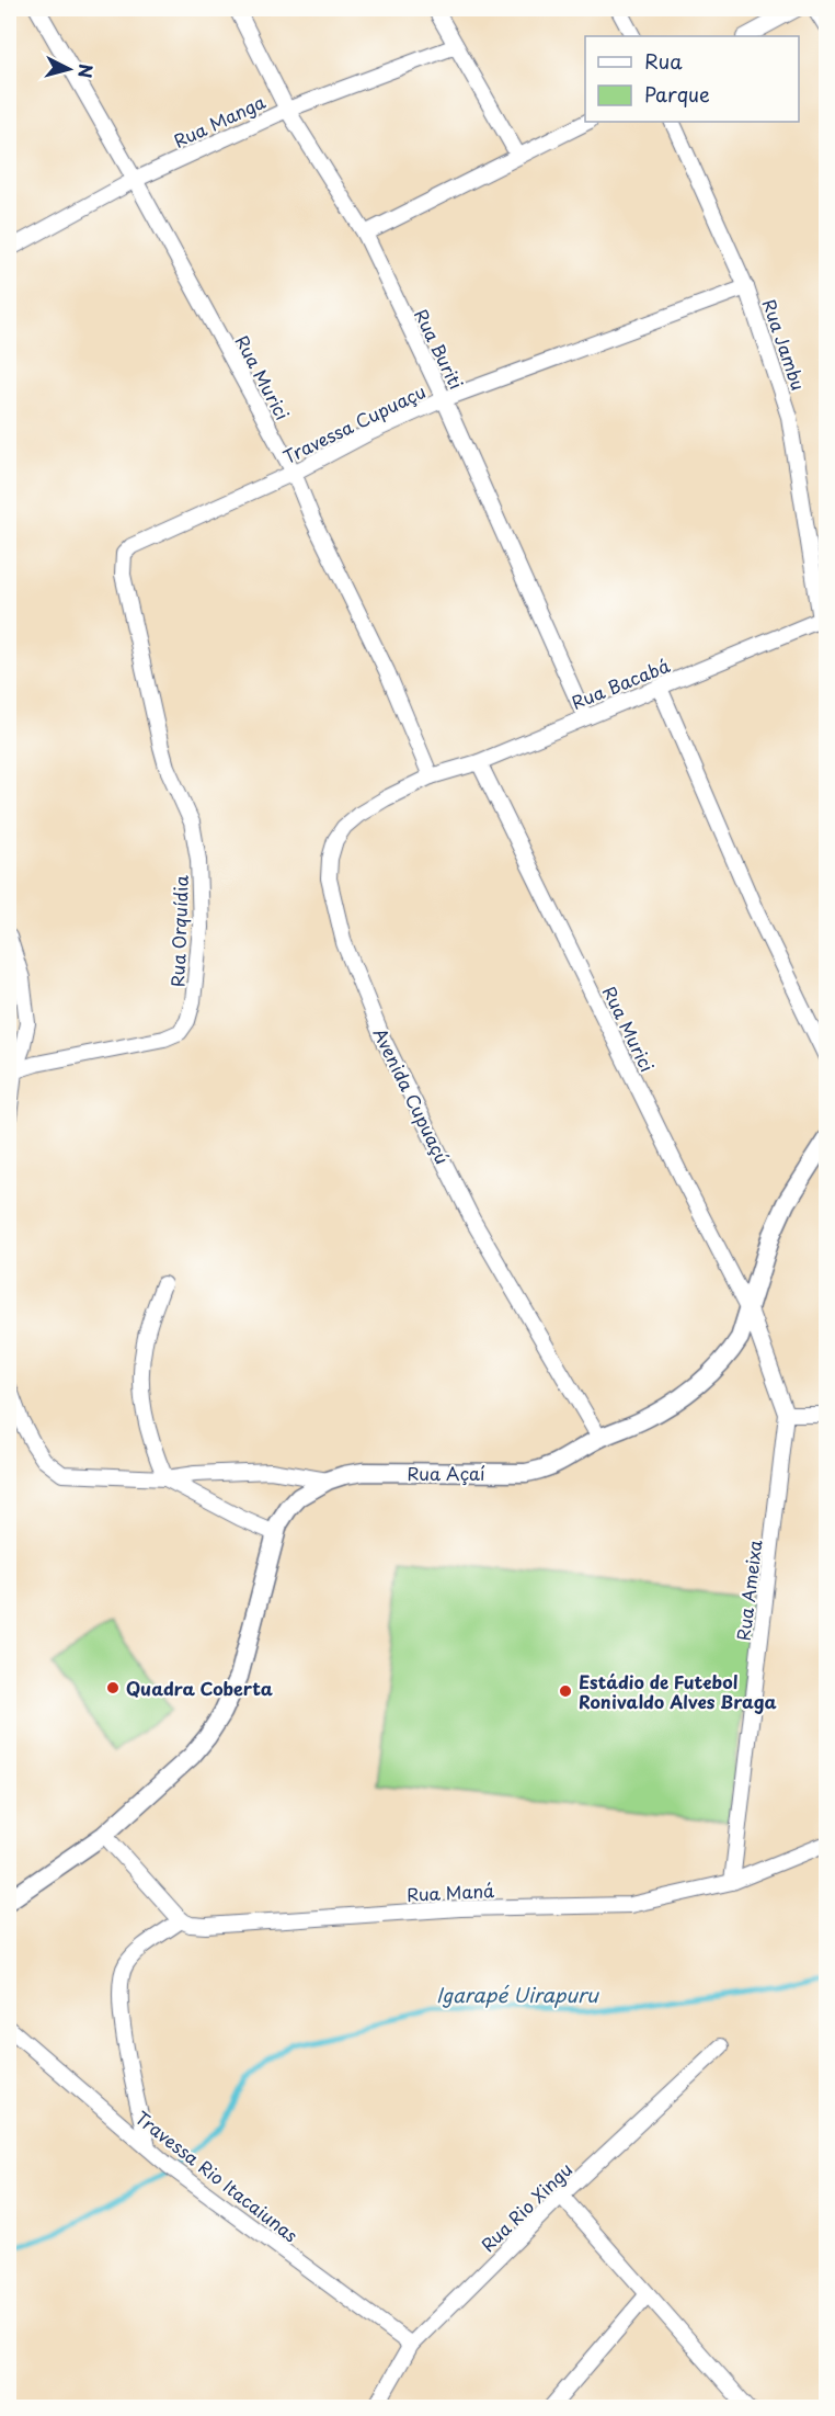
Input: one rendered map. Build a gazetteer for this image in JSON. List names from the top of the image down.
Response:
{
  "streets": {
    "street": [
      "Rua Manga",
      "Rua Jambu",
      "Rua Buriti",
      "Rua Murici",
      "Travessa Cupuaçu",
      "Rua Bacabá",
      "Rua Orquídia",
      "Avenida Cupuaçú",
      "Rua Açaí",
      "Rua Ameixa",
      "Rua Maná",
      "Travessa Rio Itacaiunas",
      "Rua Rio Xingu"
    ]
  },
  "crossings": [
    ["Rua Manga", "Rua Buriti"],
    ["Rua Manga", "Rua Murici"],
    ["Rua Jambu", "Travessa Cupuaçu"],
    ["Rua Jambu", "Rua Bacabá"],
    ["Rua Buriti", "Travessa Cupuaçu"],
    ["Rua Buriti", "Rua Bacabá"],
    ["Rua Murici", "Travessa Cupuaçu"],
    ["Rua Murici", "Rua Bacabá"],
    ["Rua Murici", "Avenida Cupuaçú"],
    ["Rua Murici", "Rua Açaí"],
    ["Rua Murici", "Rua Ameixa"],
    ["Travessa Cupuaçu", "Rua Orquídia"],
    ["Rua Bacabá", "Avenida Cupuaçú"],
    ["Avenida Cupuaçú", "Rua Açaí"],
    ["Rua Açaí", "Rua Ameixa"],
    ["Rua Ameixa", "Rua Maná"],
    ["Travessa Rio Itacaiunas", "Rua Rio Xingu"]
  ],
  "water": ["Igarapé Uirapuru"],
  "places": ["Quadra Coberta", "Estádio de Futebol Ronivaldo Alves Braga"],
  "legend": ["Rua", "Parque"],
  "north": "right"
}
